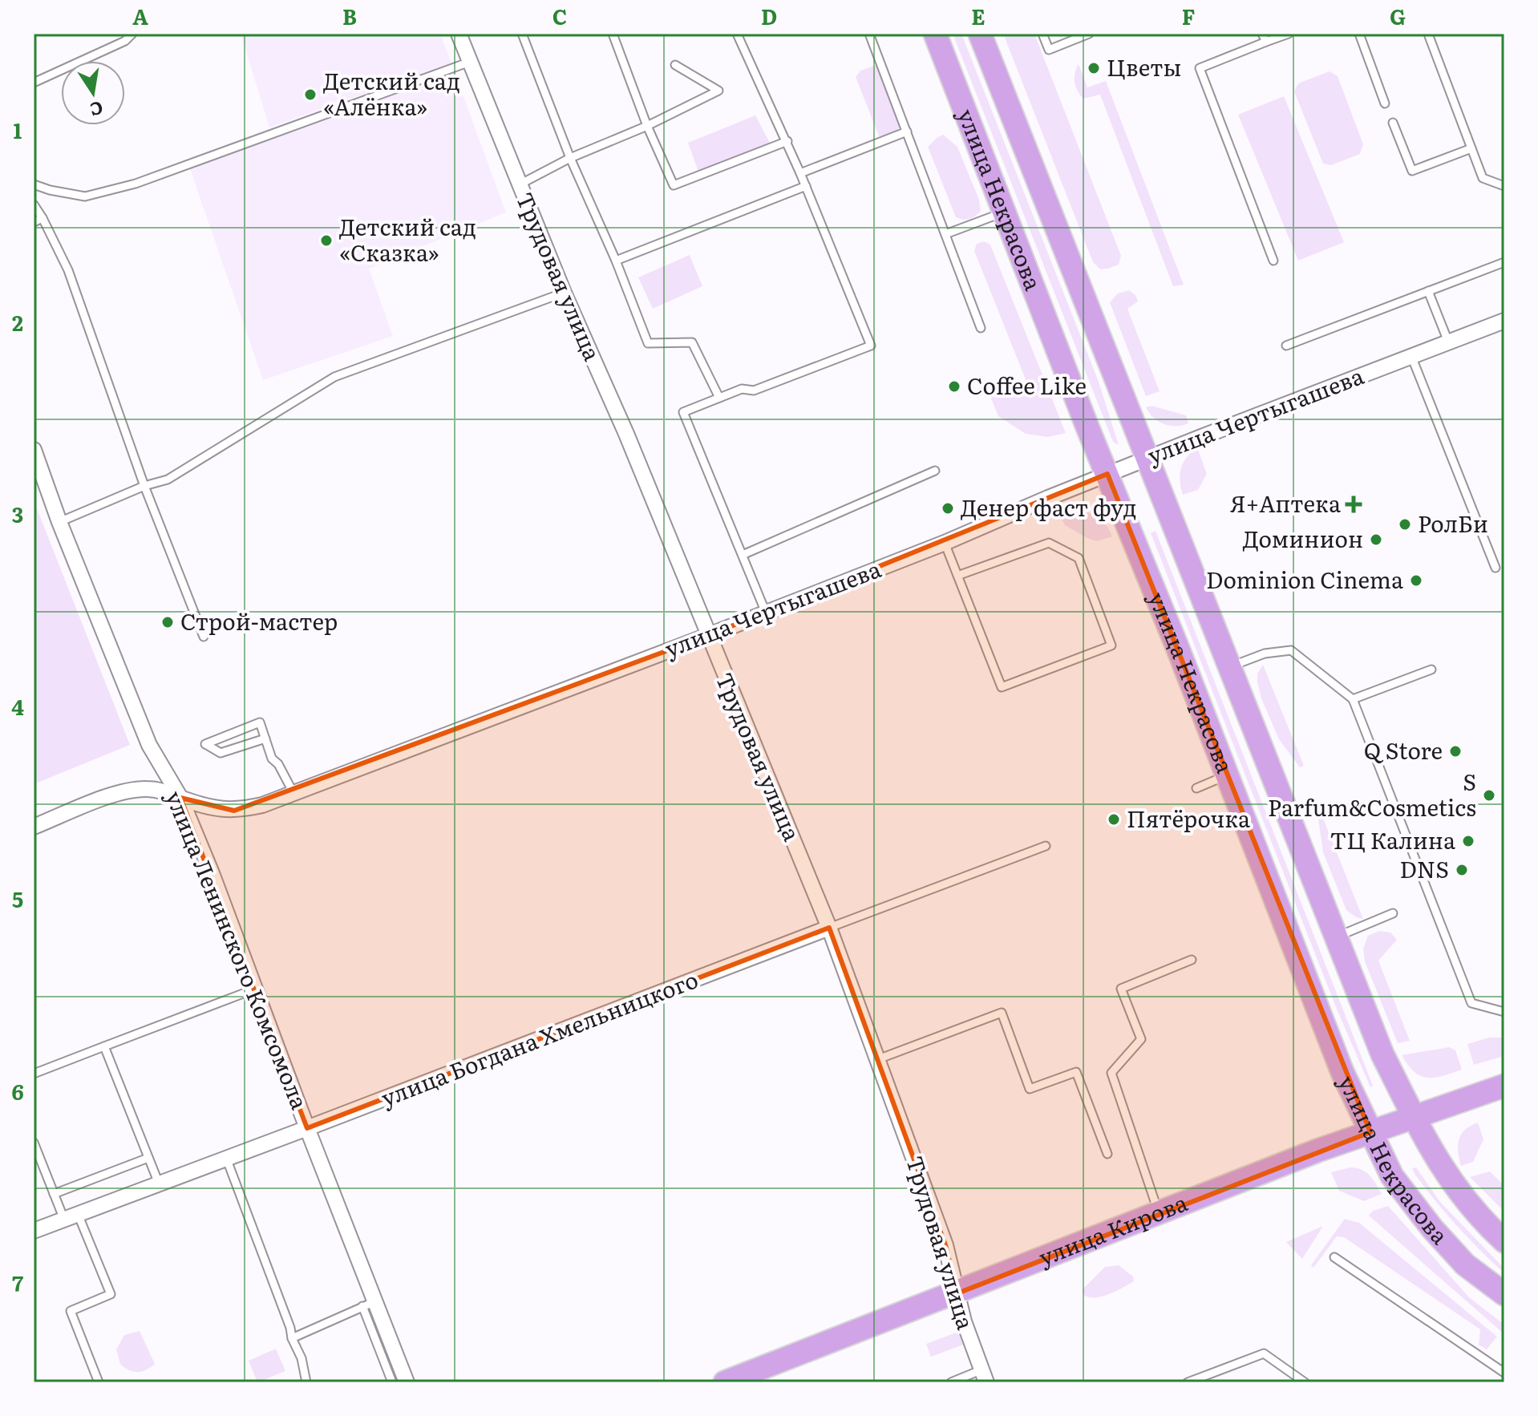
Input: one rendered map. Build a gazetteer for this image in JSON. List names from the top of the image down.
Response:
{
  "streets": {
    "main road": ["улица Некрасова", "улица Кирова"],
    "street": [
      "Трудовая улица",
      "улица Чертыгашева",
      "улица Ленинского Комсомола",
      "улица Богдана Хмельницкого"
    ]
  },
  "crossings": [
    ["улица Некрасова", "улица Чертыгашева"],
    ["улица Некрасова", "улица Кирова"],
    ["Трудовая улица", "улица Чертыгашева"],
    ["Трудовая улица", "улица Богдана Хмельницкого"],
    ["Трудовая улица", "улица Кирова"],
    ["улица Чертыгашева", "улица Ленинского Комсомола"],
    ["улица Ленинского Комсомола", "улица Богдана Хмельницкого"]
  ],
  "places": {
    "other": [
      "Цветы",
      "Детский сад «Алёнка»",
      "Детский сад «Сказка»",
      "Coffee Like",
      "Денер фаст фуд",
      "РолБи",
      "Доминион",
      "Dominion Cinema",
      "Строй-мастер",
      "Q Store",
      "S Parfum&Cosmetics",
      "Пятёрочка",
      "ТЦ Калина",
      "DNS"
    ],
    "health": ["Я+Аптека"]
  },
  "north": "bottom",
  "grid": {
    "columns": [
      "A",
      "B",
      "C",
      "D",
      "E",
      "F",
      "G"
    ],
    "rows": [
      "1",
      "2",
      "3",
      "4",
      "5",
      "6",
      "7"
    ]
  }
}
